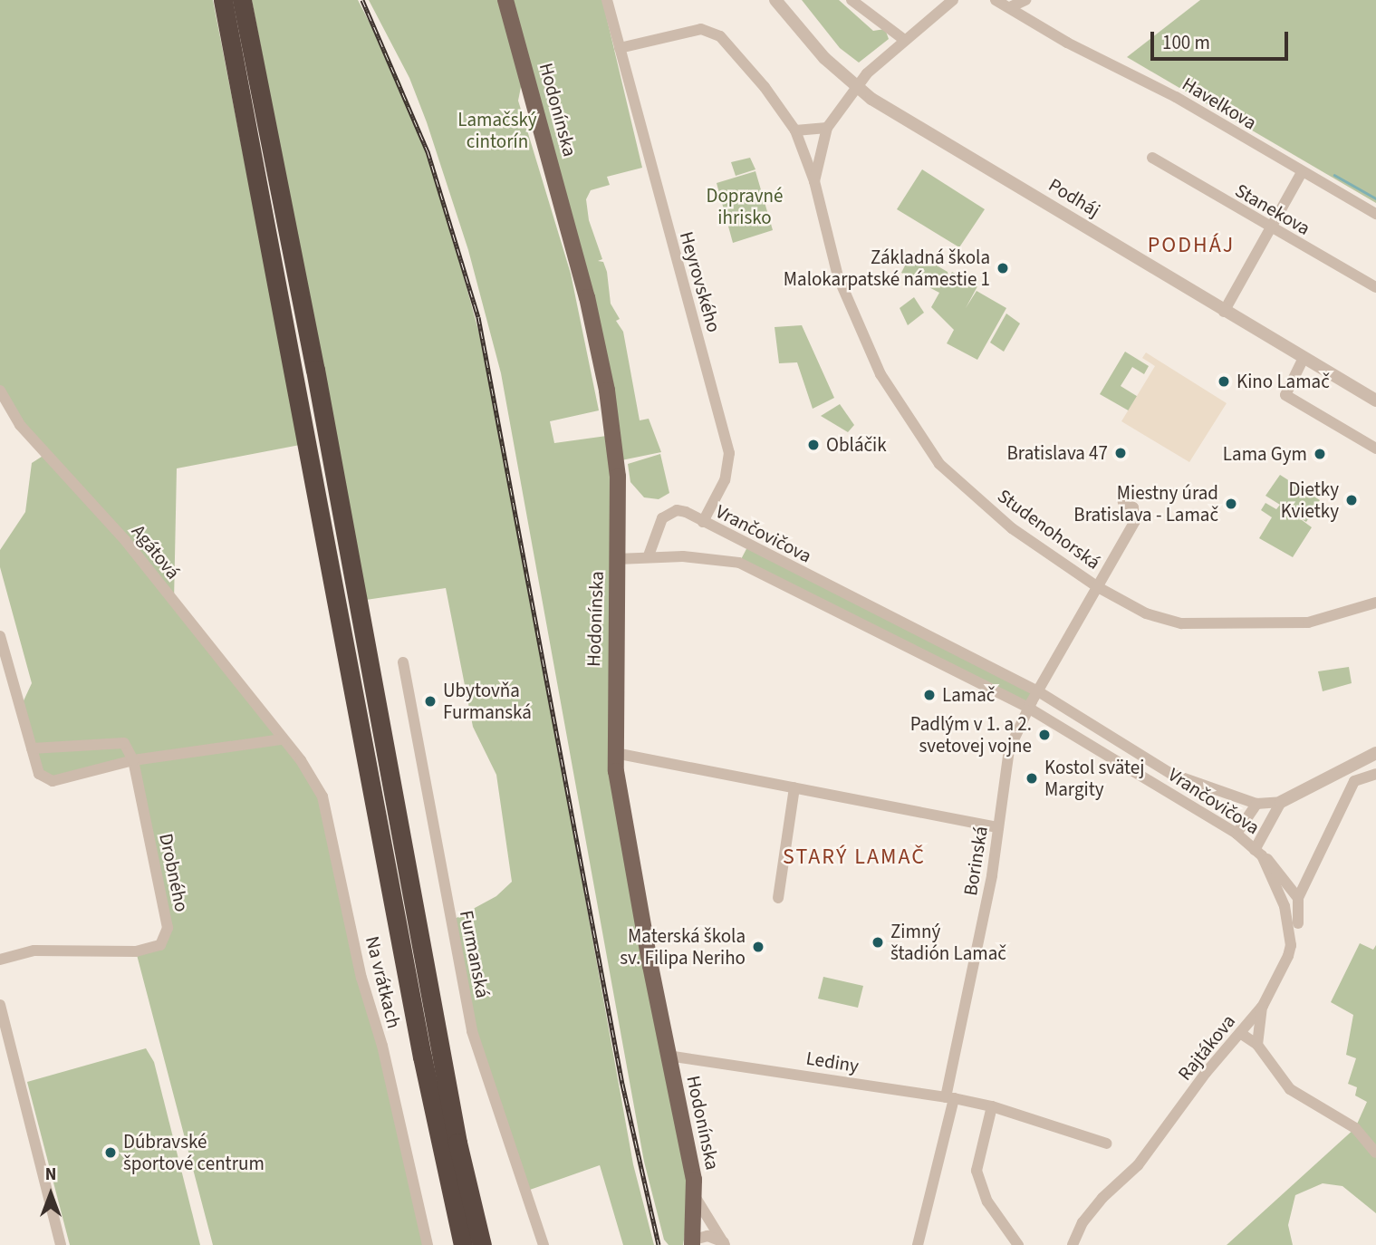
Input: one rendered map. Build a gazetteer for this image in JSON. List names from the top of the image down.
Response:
{
  "streets": {
    "main road": ["Hodonínska"],
    "street": [
      "Havelkova",
      "Podháj",
      "Stanekova",
      "Heyrovského",
      "Studenohorská",
      "Vrančovičova",
      "Agátová",
      "Borinská",
      "Drobného",
      "Furmanská",
      "Na vrátkach",
      "Rajtákova",
      "Lediny"
    ]
  },
  "crossings": [
    ["Hodonínska", "Vrančovičova"],
    ["Hodonínska", "Lediny"],
    ["Podháj", "Studenohorská"],
    ["Heyrovského", "Studenohorská"],
    ["Heyrovského", "Vrančovičova"],
    ["Studenohorská", "Borinská"],
    ["Vrančovičova", "Borinská"],
    ["Vrančovičova", "Rajtákova"],
    ["Agátová", "Na vrátkach"],
    ["Borinská", "Lediny"]
  ],
  "districts": ["PODHÁJ", "STARÝ LAMAČ"],
  "parks": ["Lamačský cintorín", "Dopravné ihrisko"],
  "places": [
    "Základná škola Malokarpatské námestie 1",
    "Kino Lamač",
    "Obláčik",
    "Bratislava 47",
    "Lama Gym",
    "Dietky Kvietky",
    "Miestny úrad Bratislava - Lamač",
    "Lamač",
    "Ubytovňa Furmanská",
    "Padlým v 1. a 2. svetovej vojne",
    "Kostol svätej Margity",
    "Zimný štadión Lamač",
    "Materská škola sv. Filipa Neriho",
    "Dúbravské športové centrum"
  ],
  "scale_bar": "100 m",
  "north": "top"
}
